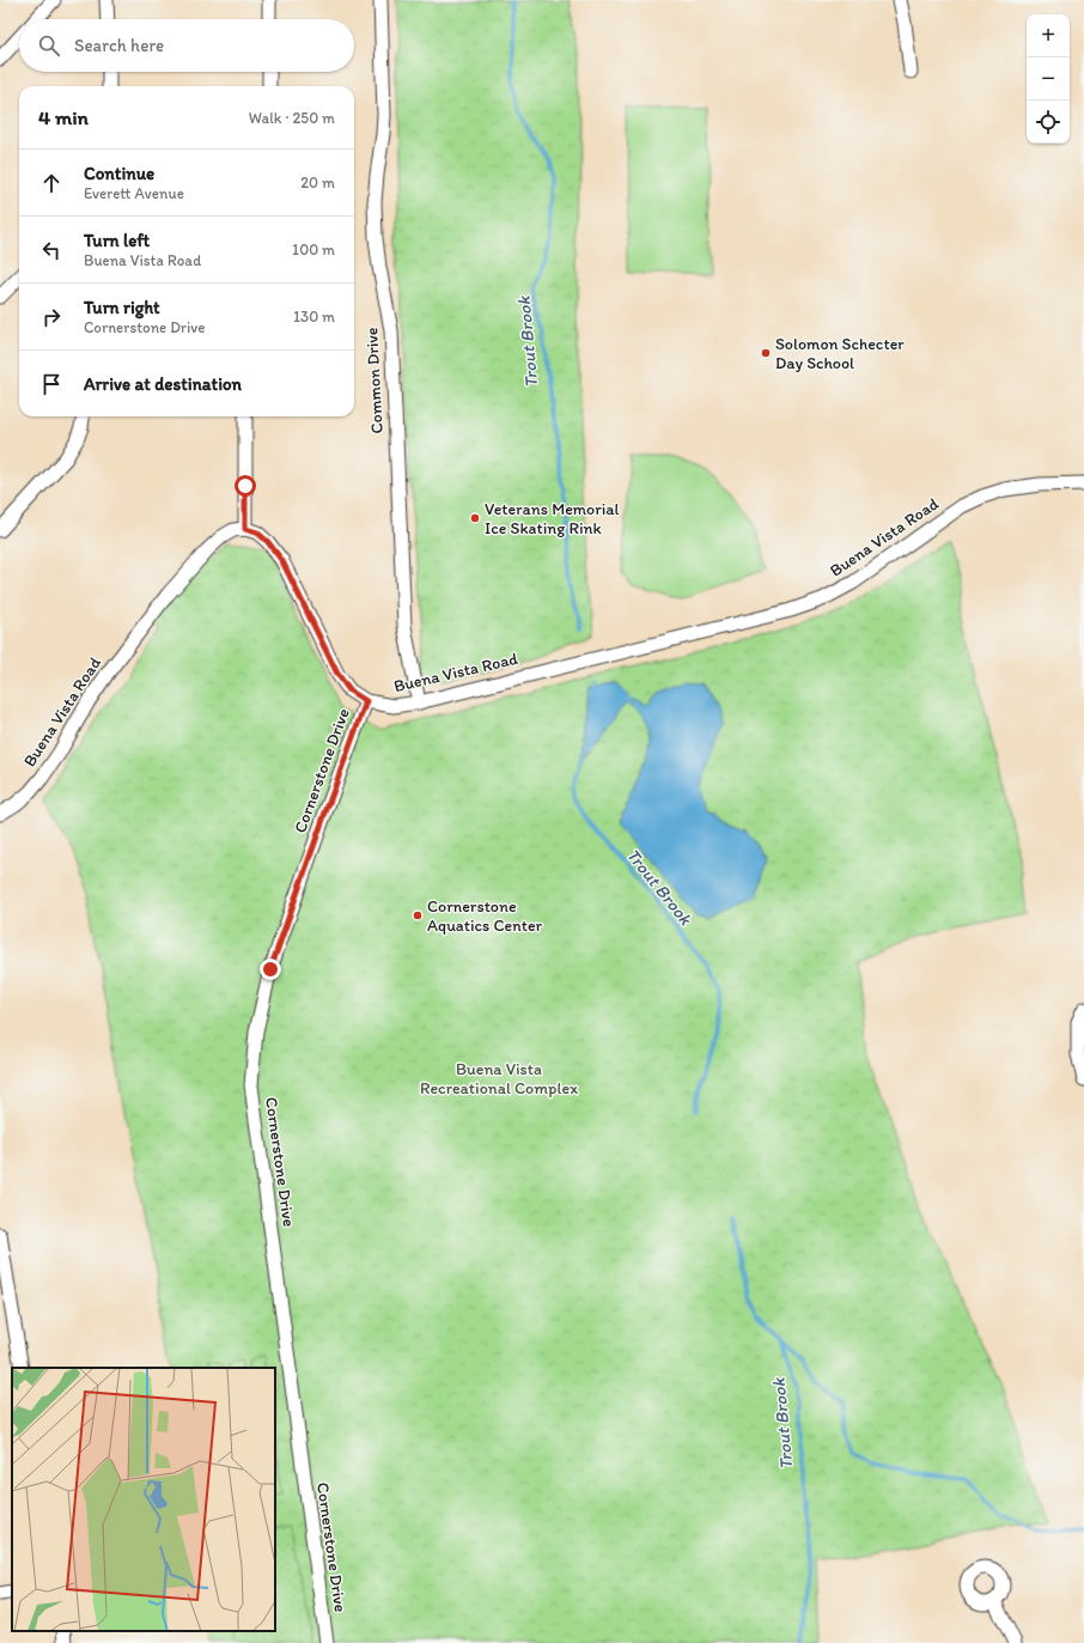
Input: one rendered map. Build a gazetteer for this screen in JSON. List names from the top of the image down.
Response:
{
  "streets": {
    "street": ["Common Drive", "Buena Vista Road", "Cornerstone Drive"]
  },
  "crossings": [
    ["Common Drive", "Buena Vista Road"],
    ["Buena Vista Road", "Cornerstone Drive"]
  ],
  "water": ["Trout Brook"],
  "parks": ["Buena Vista Recreational Complex"],
  "places": ["Solomon Schecter Day School", "Veterans Memorial Ice Skating Rink", "Cornerstone Aquatics Center"],
  "page": {
    "map_buttons": ["+", "−"],
    "search": "Search here",
    "heading": ["4 min", "Walk · 250 m"],
    "list": [
      ["Continue", "Everett Avenue", "20 m"],
      ["Turn left", "Buena Vista Road", "100 m"],
      ["Turn right", "Cornerstone Drive", "130 m"],
      "Arrive at destination"
    ]
  }
}
